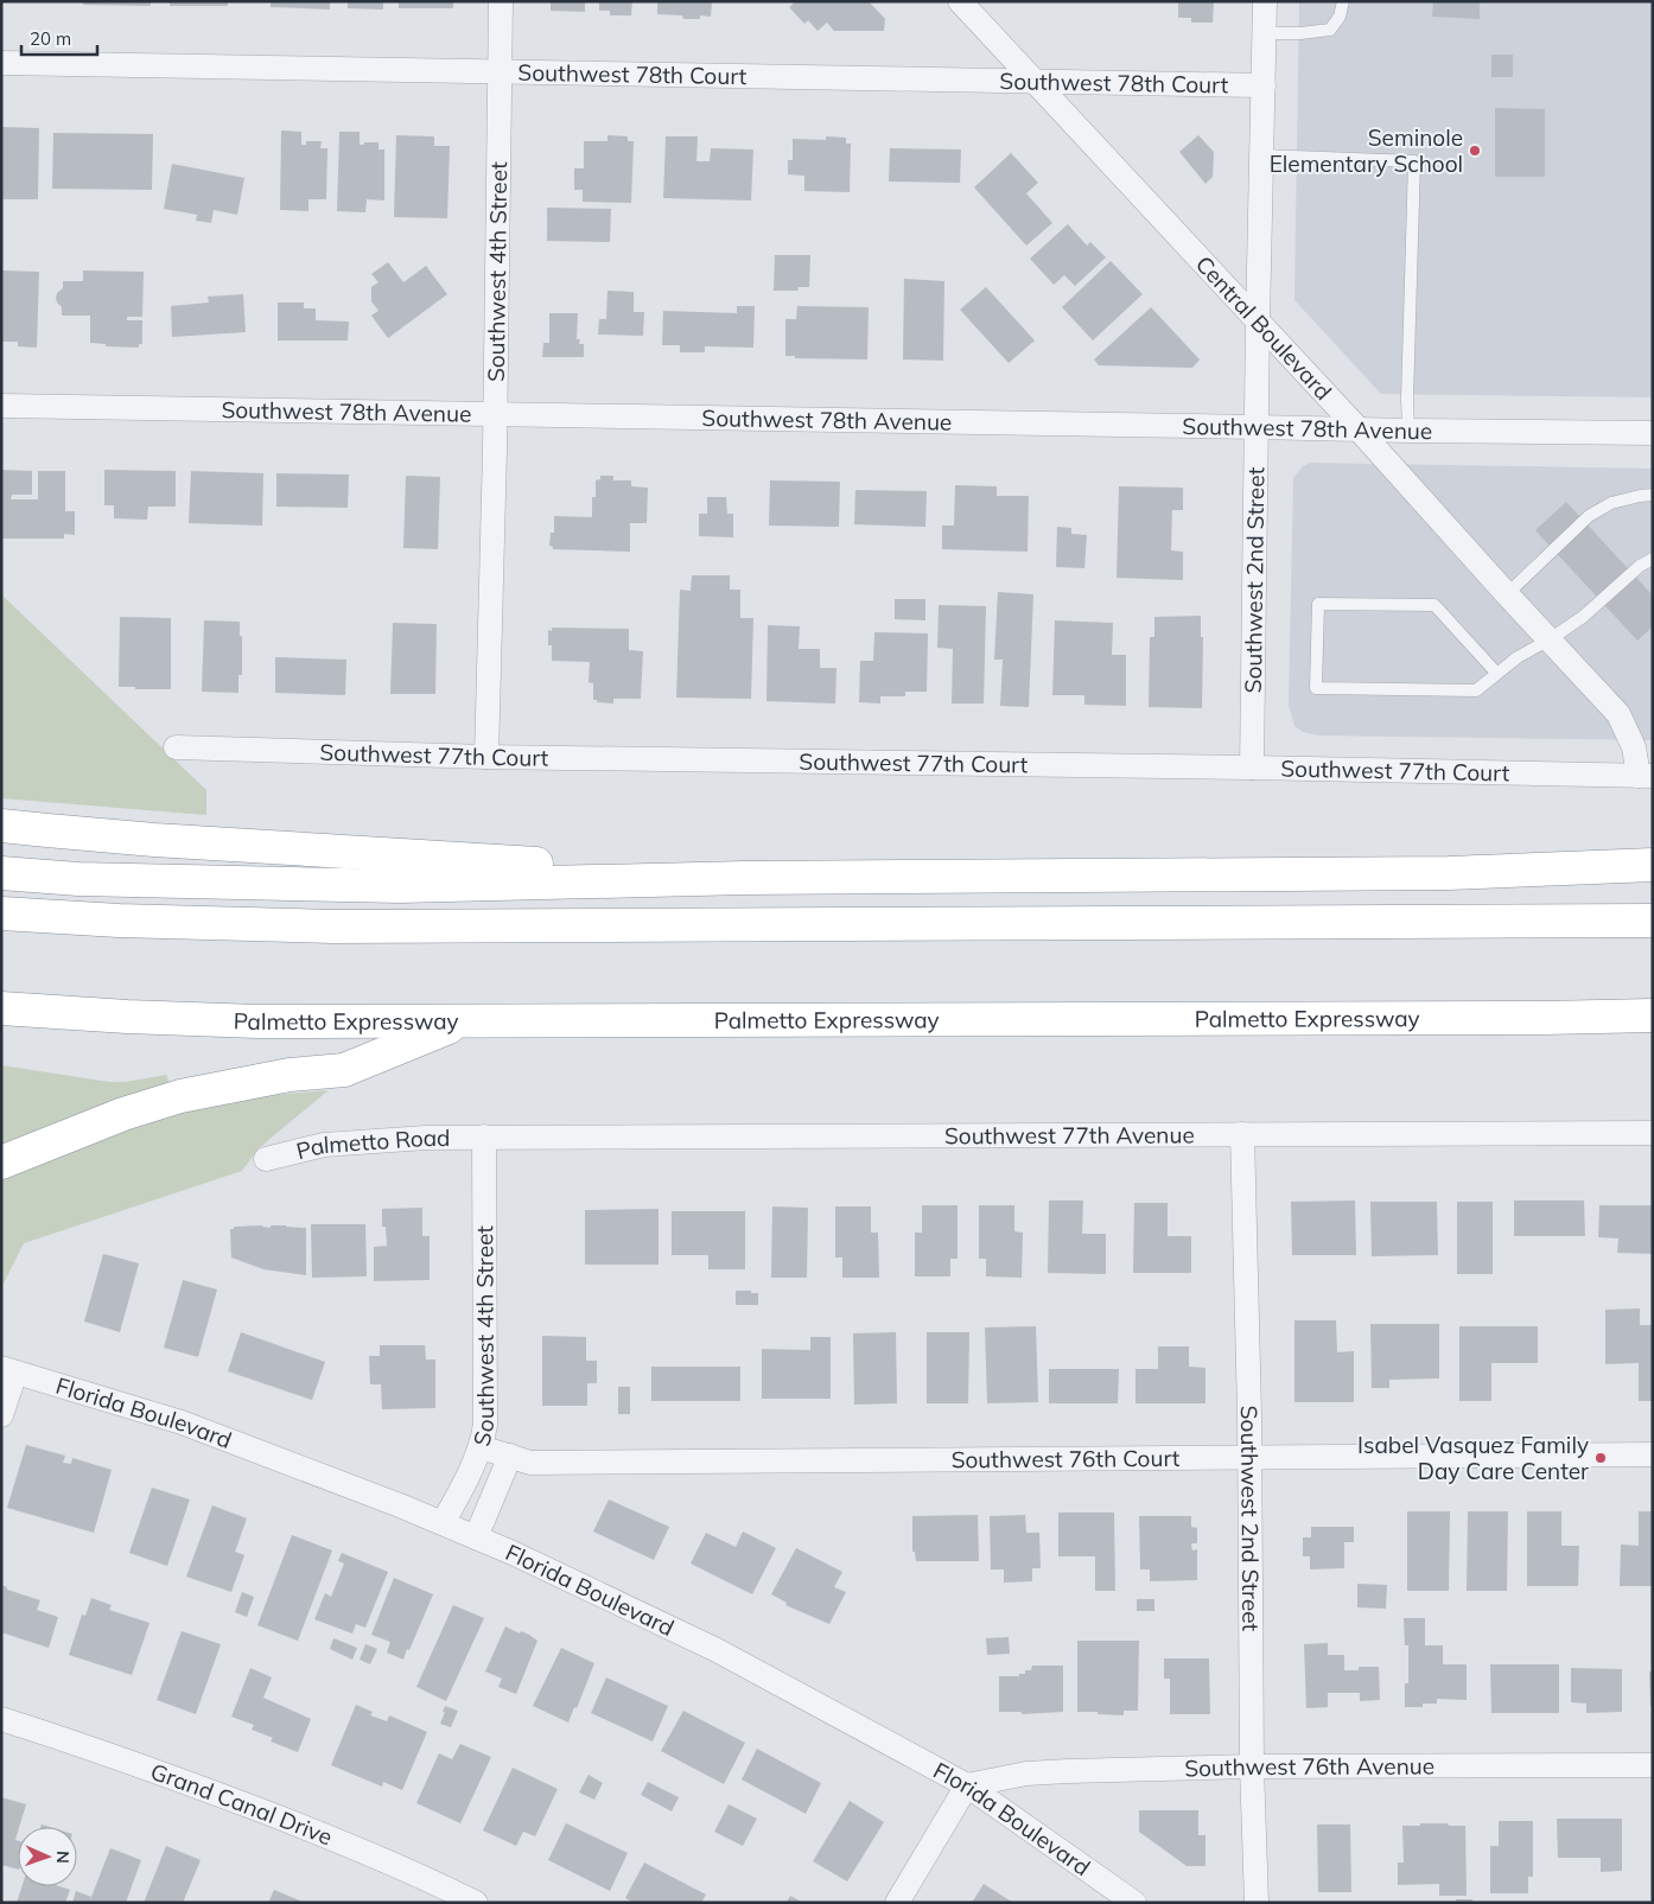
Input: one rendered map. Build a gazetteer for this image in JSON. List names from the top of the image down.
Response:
{
  "streets": {
    "highway": ["Palmetto Expressway"],
    "street": [
      "Southwest 78th Court",
      "Southwest 4th Street",
      "Central Boulevard",
      "Southwest 78th Avenue",
      "Southwest 2nd Street",
      "Southwest 77th Court",
      "Southwest 77th Avenue",
      "Palmetto Road",
      "Florida Boulevard",
      "Southwest 76th Court",
      "Southwest 76th Avenue",
      "Grand Canal Drive"
    ]
  },
  "crossings": [
    ["Southwest 78th Court", "Southwest 4th Street"],
    ["Southwest 78th Court", "Central Boulevard"],
    ["Southwest 78th Court", "Southwest 2nd Street"],
    ["Southwest 4th Street", "Southwest 78th Avenue"],
    ["Southwest 4th Street", "Southwest 77th Court"],
    ["Southwest 4th Street", "Southwest 77th Avenue"],
    ["Southwest 4th Street", "Palmetto Road"],
    ["Southwest 4th Street", "Florida Boulevard"],
    ["Southwest 4th Street", "Southwest 76th Court"],
    ["Central Boulevard", "Southwest 78th Avenue"],
    ["Central Boulevard", "Southwest 2nd Street"],
    ["Central Boulevard", "Southwest 77th Court"],
    ["Southwest 78th Avenue", "Southwest 2nd Street"],
    ["Southwest 2nd Street", "Southwest 77th Court"],
    ["Southwest 2nd Street", "Southwest 77th Avenue"],
    ["Southwest 2nd Street", "Southwest 76th Court"],
    ["Southwest 2nd Street", "Southwest 76th Avenue"],
    ["Southwest 77th Avenue", "Palmetto Road"],
    ["Florida Boulevard", "Southwest 76th Avenue"]
  ],
  "places": ["Seminole Elementary School", "Isabel Vasquez Family Day Care Center"],
  "scale_bar": "20 m",
  "north": "right"
}
